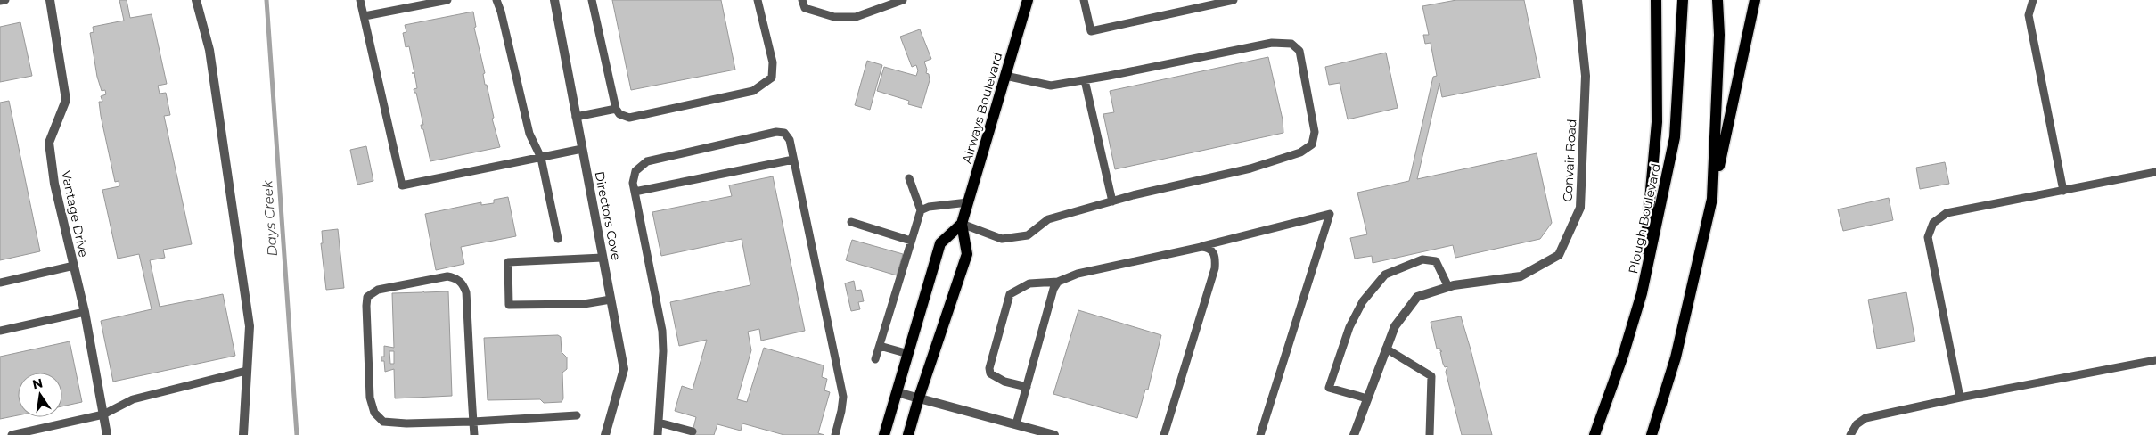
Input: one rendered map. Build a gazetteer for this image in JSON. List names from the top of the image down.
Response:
{
  "streets": {
    "main road": ["Airways Boulevard", "Plough Boulevard"],
    "street": ["Convair Road", "Vantage Drive", "Directors Cove"]
  },
  "water": ["Days Creek"],
  "north": "top"
}
